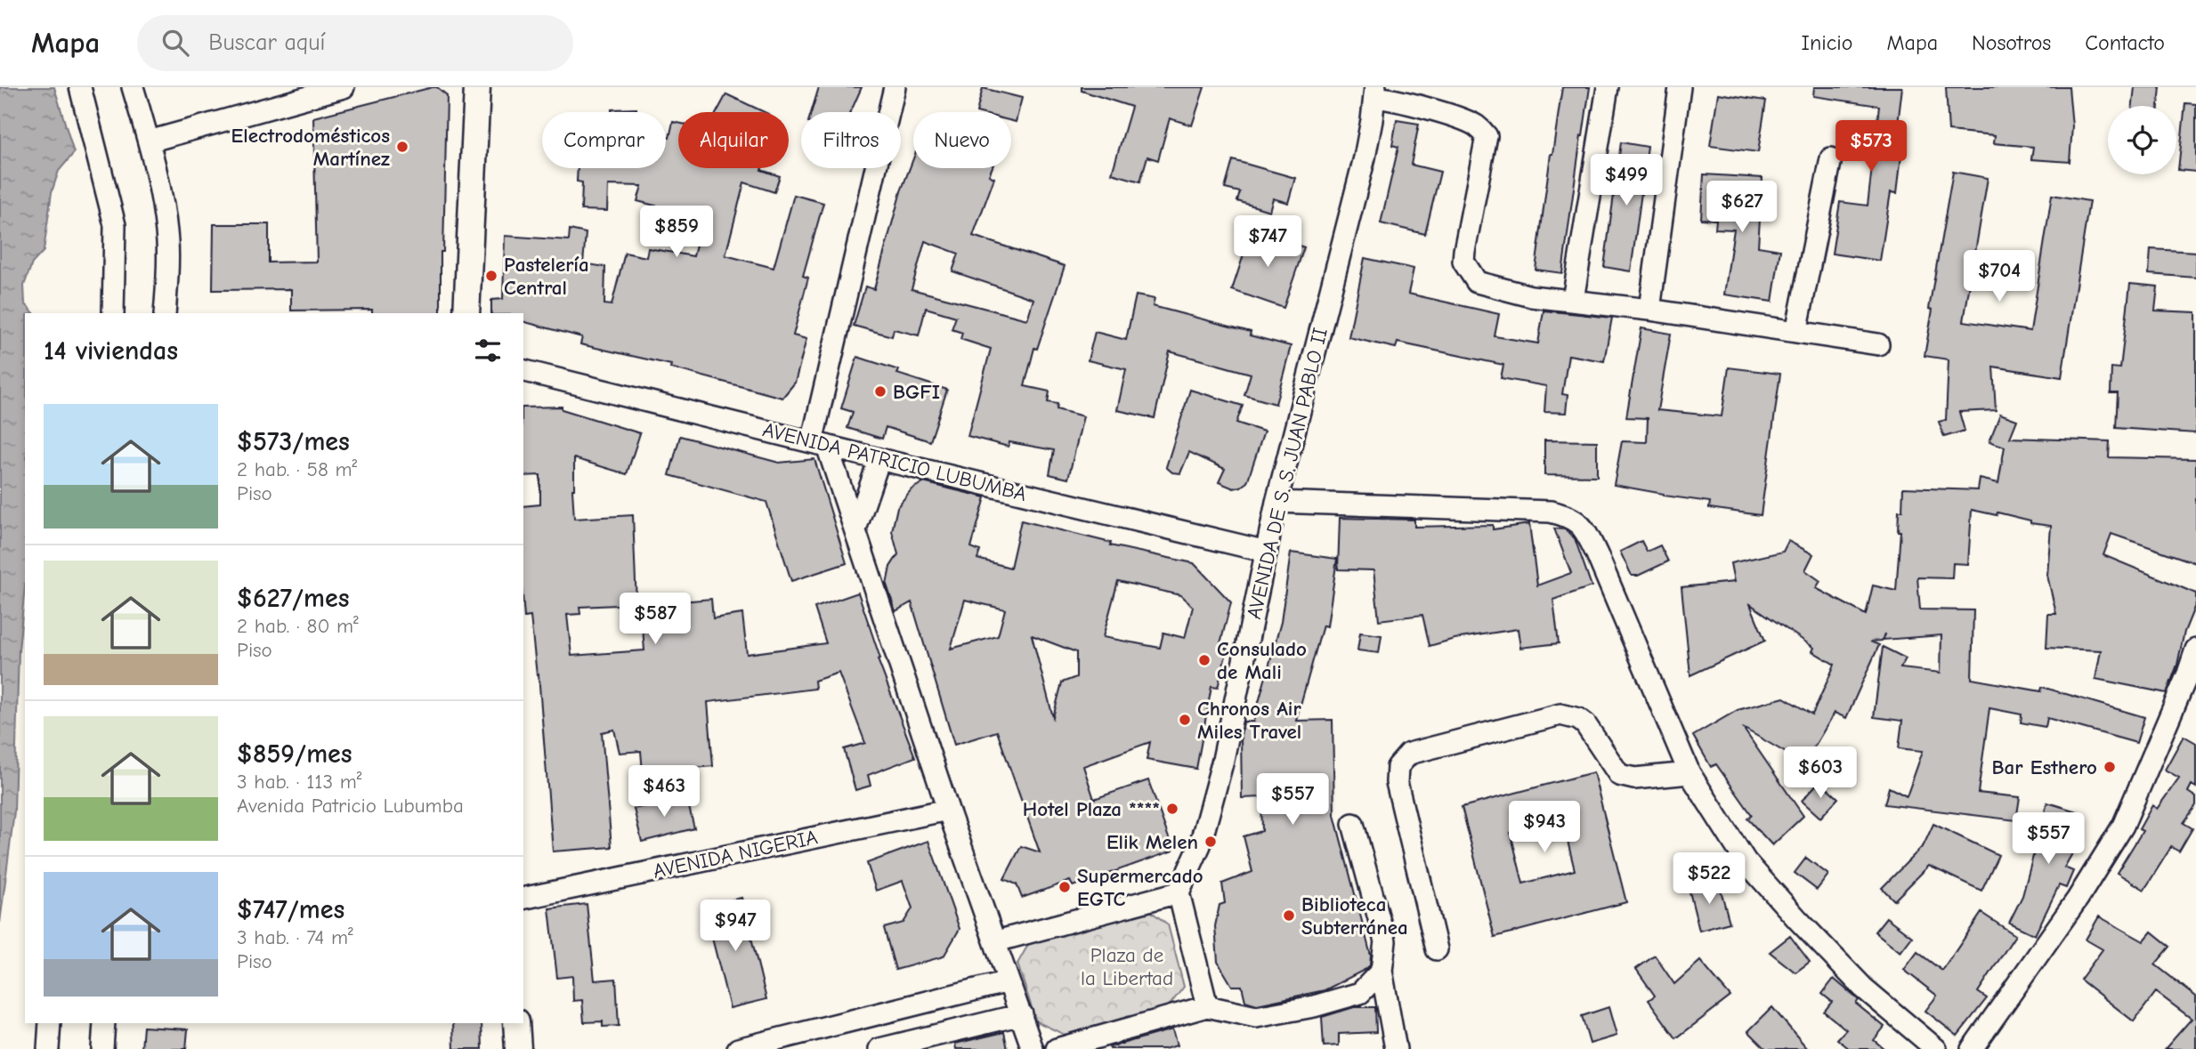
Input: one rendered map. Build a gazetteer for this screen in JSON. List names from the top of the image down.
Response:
{
  "streets": {
    "street": ["AVENIDA PATRICIO LUBUMBA", "AVENIDA DE S. S. JUAN PABLO II", "AVENIDA NIGERIA"]
  },
  "crossings": [
    ["AVENIDA PATRICIO LUBUMBA", "AVENIDA DE S. S. JUAN PABLO II"]
  ],
  "parks": ["Plaza de la Libertad"],
  "places": [
    "Electrodomésticos Martínez",
    "Pastelería Central",
    "BGFI",
    "Consulado de Mali",
    "Chronos Air Miles Travel",
    "Bar Esthero",
    "Hotel Plaza ****",
    "Elik Melen",
    "Supermercado EGTC",
    "Biblioteca Subterránea"
  ],
  "page": {
    "header": "Mapa",
    "search": "Buscar aquí",
    "nav": [
      "Inicio",
      "Mapa",
      "Nosotros",
      "Contacto"
    ],
    "chip": [
      "Comprar",
      "Alquilar",
      "Filtros",
      "Nuevo"
    ],
    "price": [
      "$573",
      "$499",
      "$627",
      "$859",
      "$747",
      "$704",
      "$587",
      "$603",
      "$463",
      "$557",
      "$943",
      "$557",
      "$522",
      "$947"
    ],
    "heading": "14 viviendas",
    "list": [
      {
        "name": "$573/mes",
        "note": "2 hab. · 58 m² · Piso"
      },
      {
        "name": "$627/mes",
        "note": "2 hab. · 80 m² · Piso"
      },
      {
        "name": "$859/mes",
        "note": "3 hab. · 113 m² · Avenida Patricio Lubumba"
      },
      {
        "name": "$747/mes",
        "note": "3 hab. · 74 m² · Piso"
      }
    ]
  }
}
